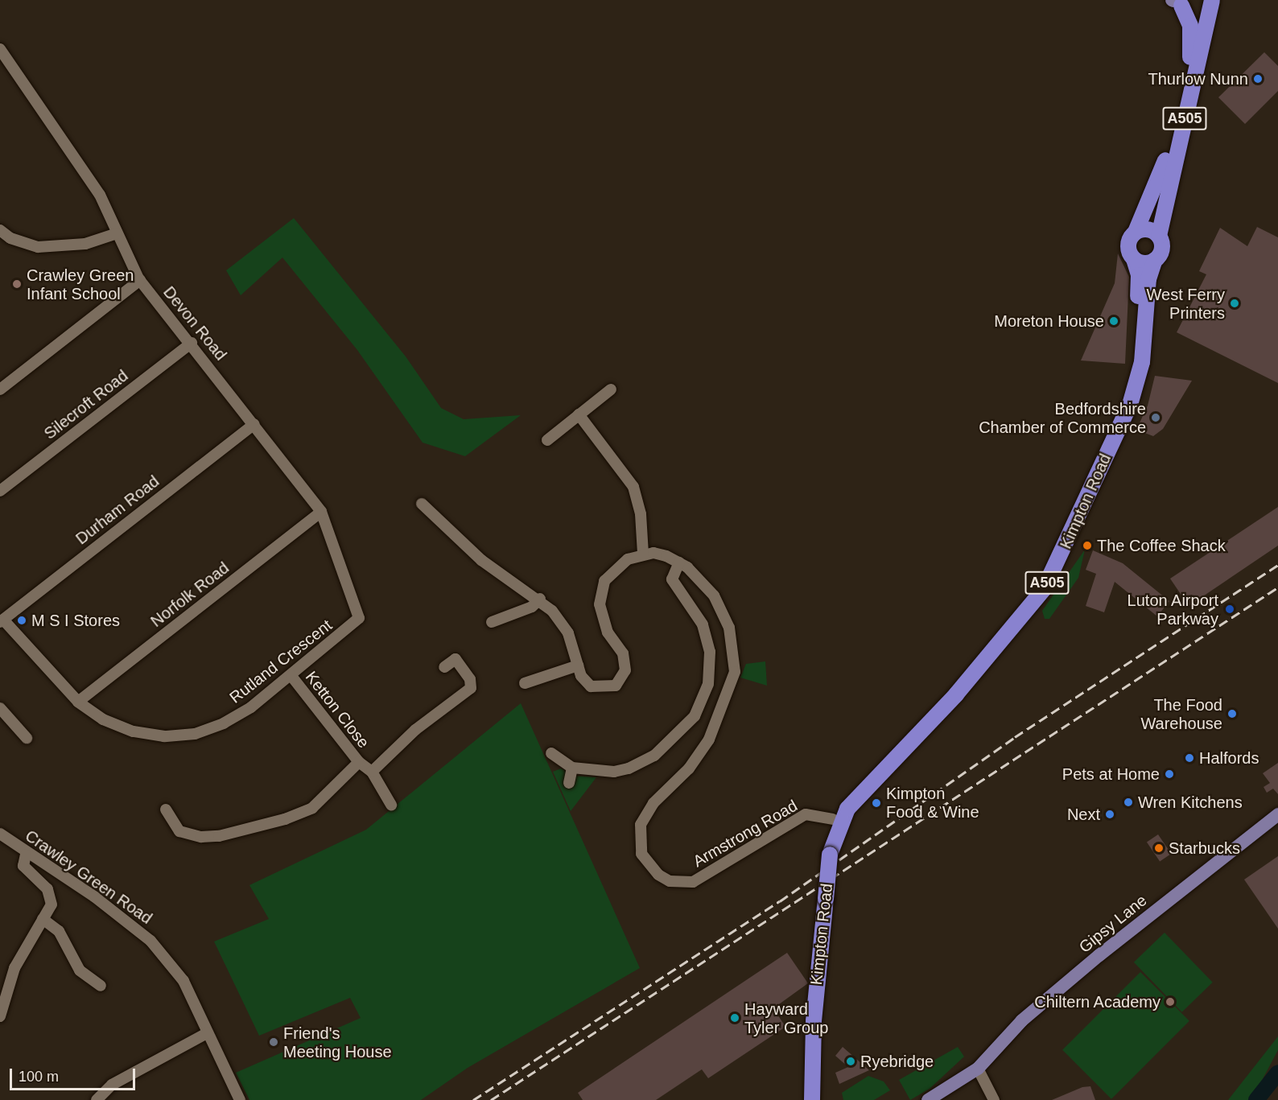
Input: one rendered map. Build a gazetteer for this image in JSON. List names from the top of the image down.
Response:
{
  "streets": {
    "highway": ["A505", "Kimpton Road"],
    "main road": ["Gipsy Lane"],
    "street": [
      "Devon Road",
      "Silecroft Road",
      "Durham Road",
      "Norfolk Road",
      "Rutland Crescent",
      "Ketton Close",
      "Armstrong Road",
      "Crawley Green Road"
    ]
  },
  "crossings": [
    ["A505", "Kimpton Road"],
    ["Devon Road", "Silecroft Road"],
    ["Devon Road", "Durham Road"],
    ["Devon Road", "Norfolk Road"],
    ["Devon Road", "Rutland Crescent"],
    ["Kimpton Road", "Armstrong Road"],
    ["Durham Road", "Rutland Crescent"],
    ["Norfolk Road", "Rutland Crescent"],
    ["Rutland Crescent", "Ketton Close"]
  ],
  "places": [
    "Thurlow Nunn",
    "Crawley Green Infant School",
    "West Ferry Printers",
    "Moreton House",
    "Bedfordshire Chamber of Commerce",
    "The Coffee Shack",
    "Luton Airport Parkway",
    "M S I Stores",
    "The Food Warehouse",
    "Halfords",
    "Pets at Home",
    "Wren Kitchens",
    "Kimpton Food & Wine",
    "Next",
    "Starbucks",
    "Chiltern Academy",
    "Hayward Tyler Group",
    "Friend's Meeting House",
    "Ryebridge"
  ],
  "scale_bar": "100 m"
}
